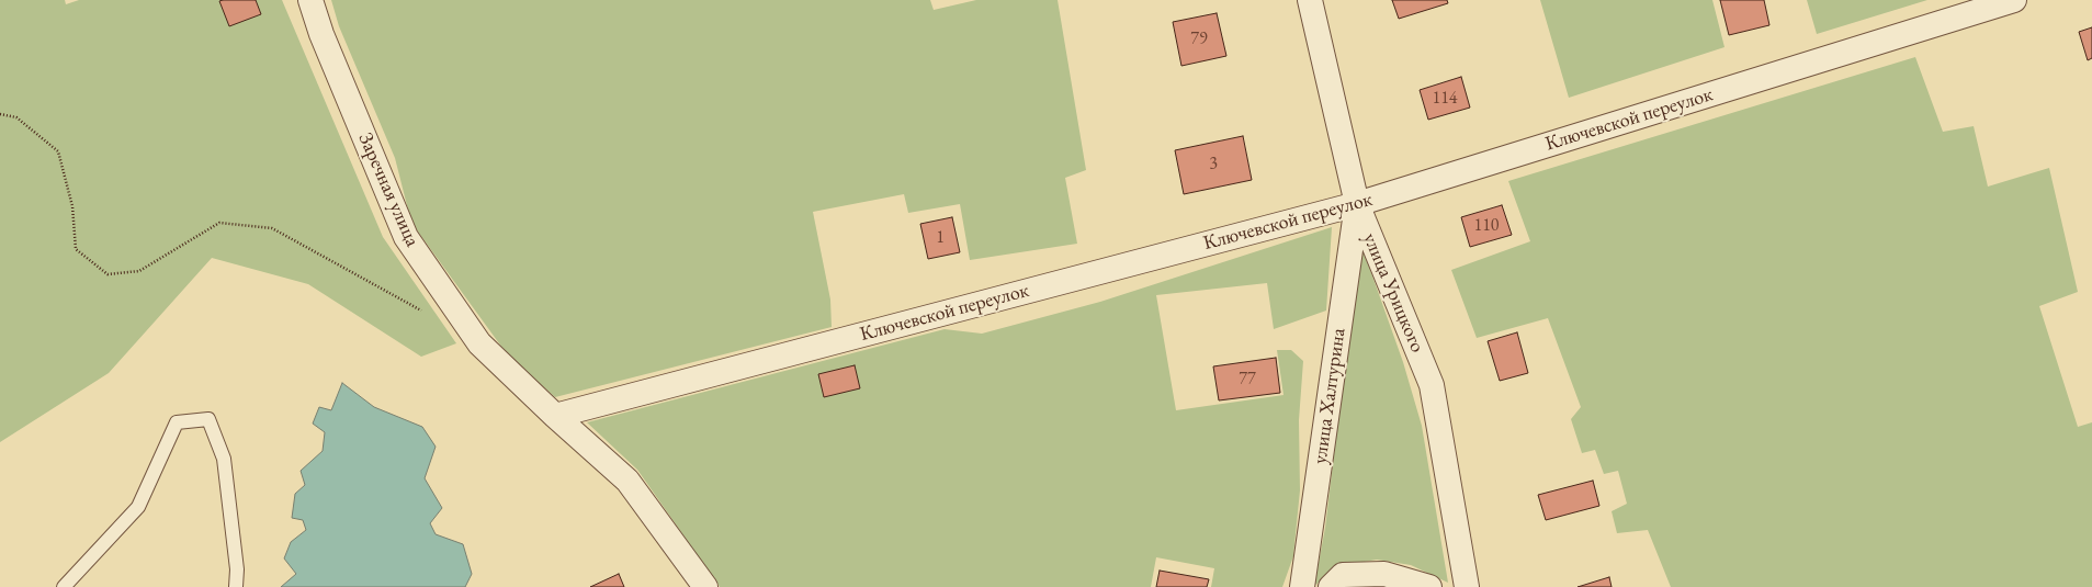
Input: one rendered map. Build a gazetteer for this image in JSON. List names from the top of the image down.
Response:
{
  "streets": {
    "street": [
      "Ключевской переулок",
      "Заречная улица",
      "улица Урицкого",
      "улица Халтурина"
    ]
  },
  "crossings": [
    ["Ключевской переулок", "Заречная улица"],
    ["Ключевской переулок", "улица Урицкого"],
    ["Ключевской переулок", "улица Халтурина"],
    ["улица Урицкого", "улица Халтурина"]
  ],
  "house_numbers": [
    "79",
    "114",
    "3",
    "110",
    "1",
    "77"
  ]
}
